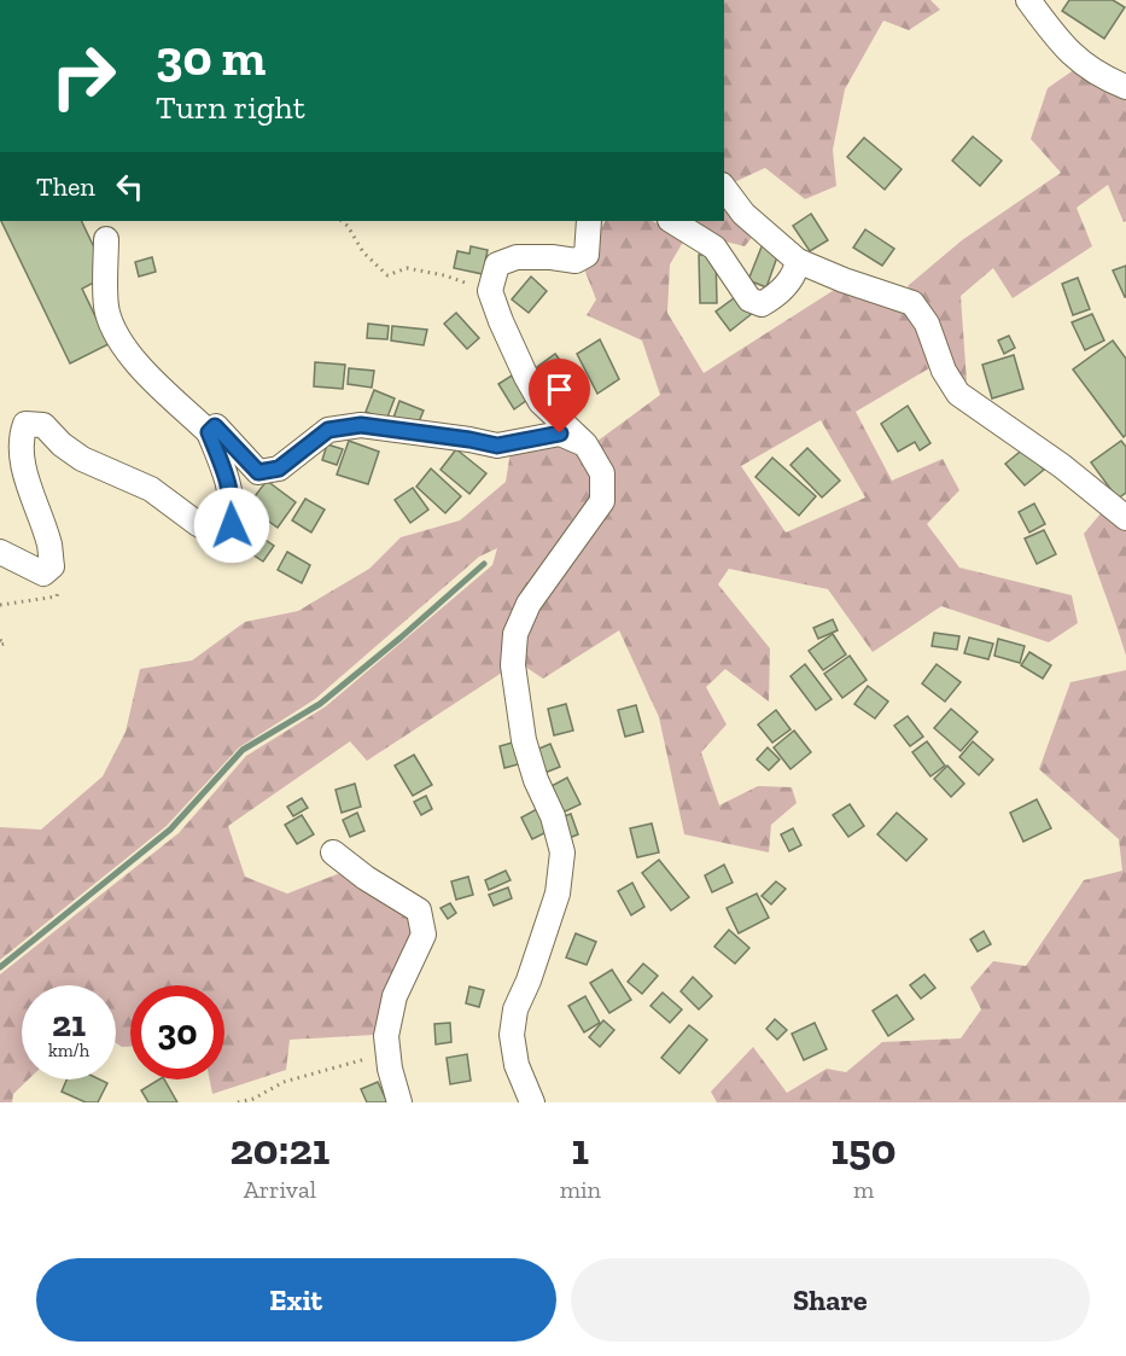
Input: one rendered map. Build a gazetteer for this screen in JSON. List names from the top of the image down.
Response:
{
  "page": {
    "turn": ["30 m", "Turn right"],
    "then": "Then",
    "speed": "21 km/h",
    "limit": "30",
    "eta": [
      "20:21",
      "Arrival",
      "1",
      "min",
      "150",
      "m"
    ],
    "buttons": ["Exit", "Share"]
  }
}
